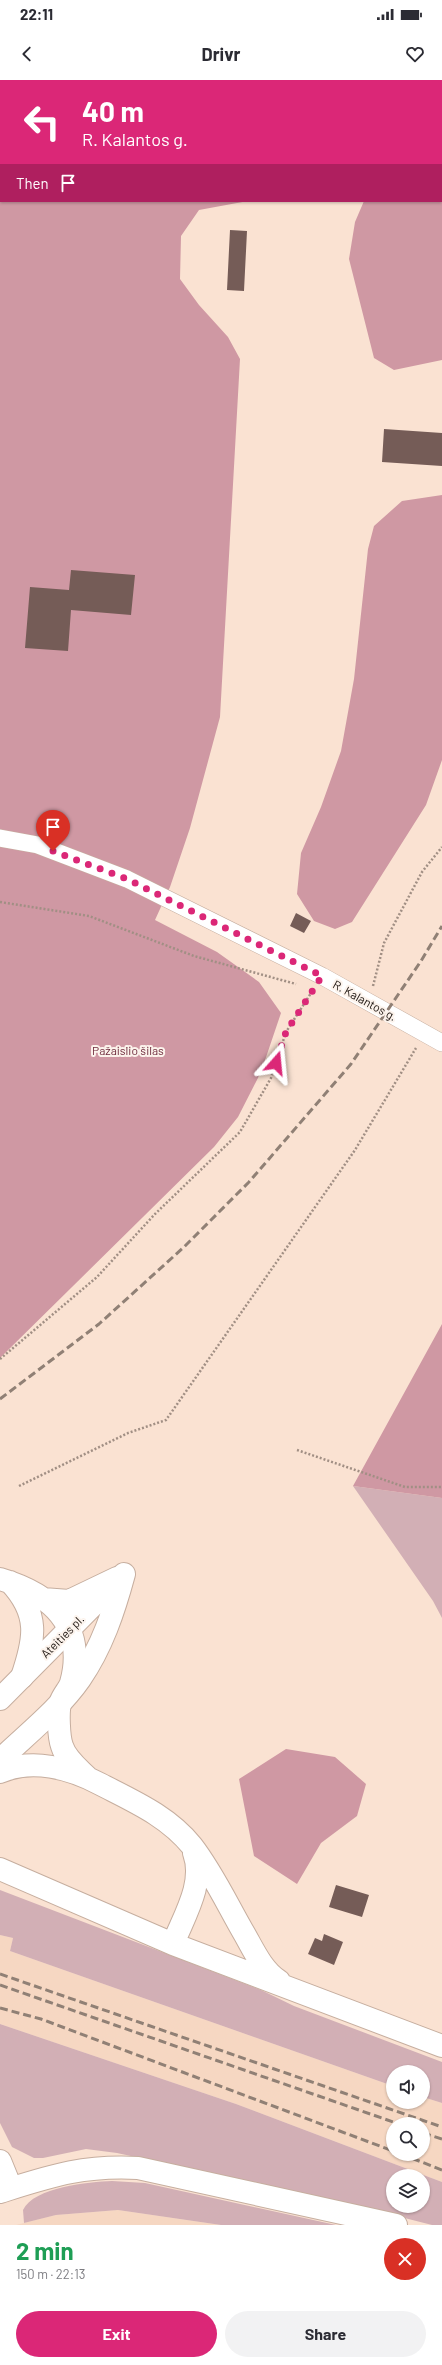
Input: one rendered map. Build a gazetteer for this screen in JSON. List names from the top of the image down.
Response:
{
  "streets": {
    "main road": ["Ateities pl."],
    "street": ["R. Kalantos g."]
  },
  "parks": ["Pažaislio šilas"],
  "page": {
    "status": "22:11",
    "header": "Drivr",
    "turn": ["40 m", "R. Kalantos g."],
    "then": "Then",
    "heading": ["2 min", "150 m · 22:13"],
    "buttons": ["Exit", "Share"]
  }
}
